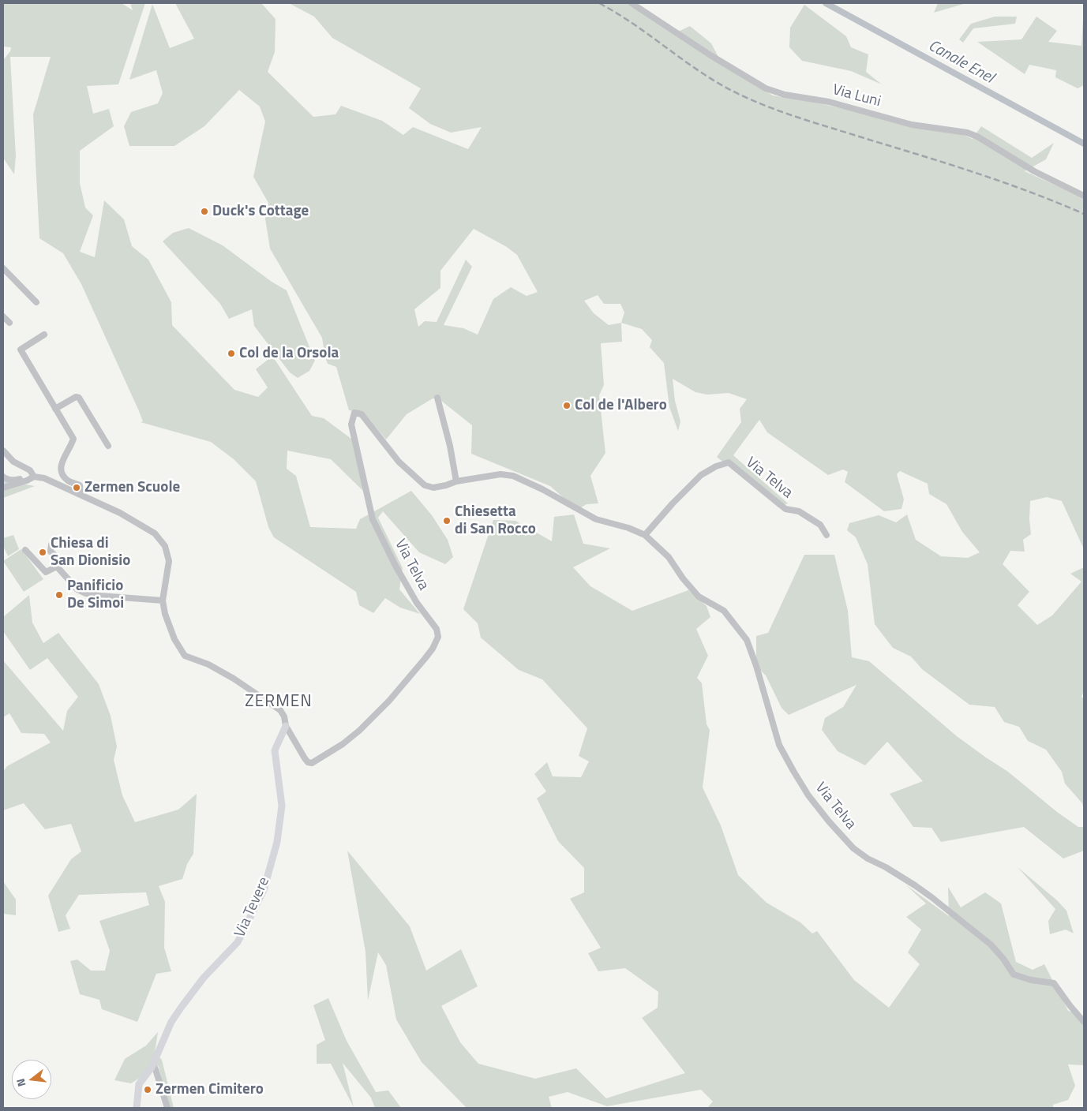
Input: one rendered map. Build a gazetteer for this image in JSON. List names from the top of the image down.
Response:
{
  "streets": {
    "main road": ["Via Tevere"],
    "street": ["Via Luni", "Via Telva"]
  },
  "crossings": [
    ["Via Telva", "Via Tevere"]
  ],
  "districts": ["ZERMEN"],
  "water": ["Canale Enel"],
  "places": [
    "Duck's Cottage",
    "Col de la Orsola",
    "Col de l'Albero",
    "Zermen Scuole",
    "Chiesetta di San Rocco",
    "Chiesa di San Dionisio",
    "Panificio De Simoi",
    "Zermen Cimitero"
  ],
  "north": "left"
}
